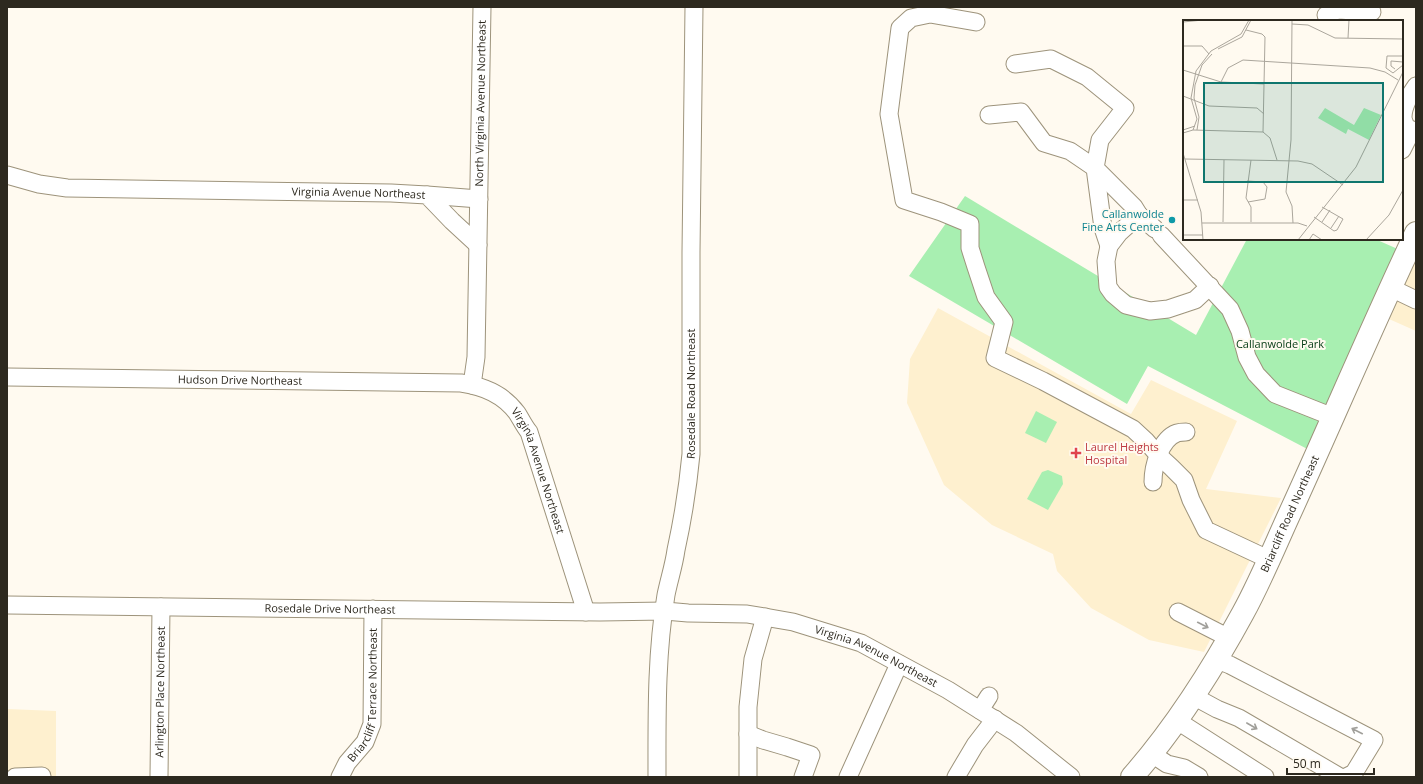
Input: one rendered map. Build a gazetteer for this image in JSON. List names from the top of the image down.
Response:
{
  "streets": {
    "main road": ["Briarcliff Road Northeast"],
    "street": [
      "North Virginia Avenue Northeast",
      "Virginia Avenue Northeast",
      "Hudson Drive Northeast",
      "Rosedale Road Northeast",
      "Rosedale Drive Northeast",
      "Arlington Place Northeast",
      "Briarcliff Terrace Northeast"
    ]
  },
  "crossings": [
    ["North Virginia Avenue Northeast", "Virginia Avenue Northeast"],
    ["Virginia Avenue Northeast", "Hudson Drive Northeast"],
    ["Virginia Avenue Northeast", "Rosedale Road Northeast"],
    ["Virginia Avenue Northeast", "Rosedale Drive Northeast"],
    ["Rosedale Road Northeast", "Rosedale Drive Northeast"],
    ["Rosedale Drive Northeast", "Arlington Place Northeast"],
    ["Rosedale Drive Northeast", "Briarcliff Terrace Northeast"]
  ],
  "parks": ["Callanwolde Park"],
  "places": {
    "other": ["Callanwolde Fine Arts Center"],
    "health": ["Laurel Heights Hospital"]
  },
  "scale_bar": "50 m"
}
